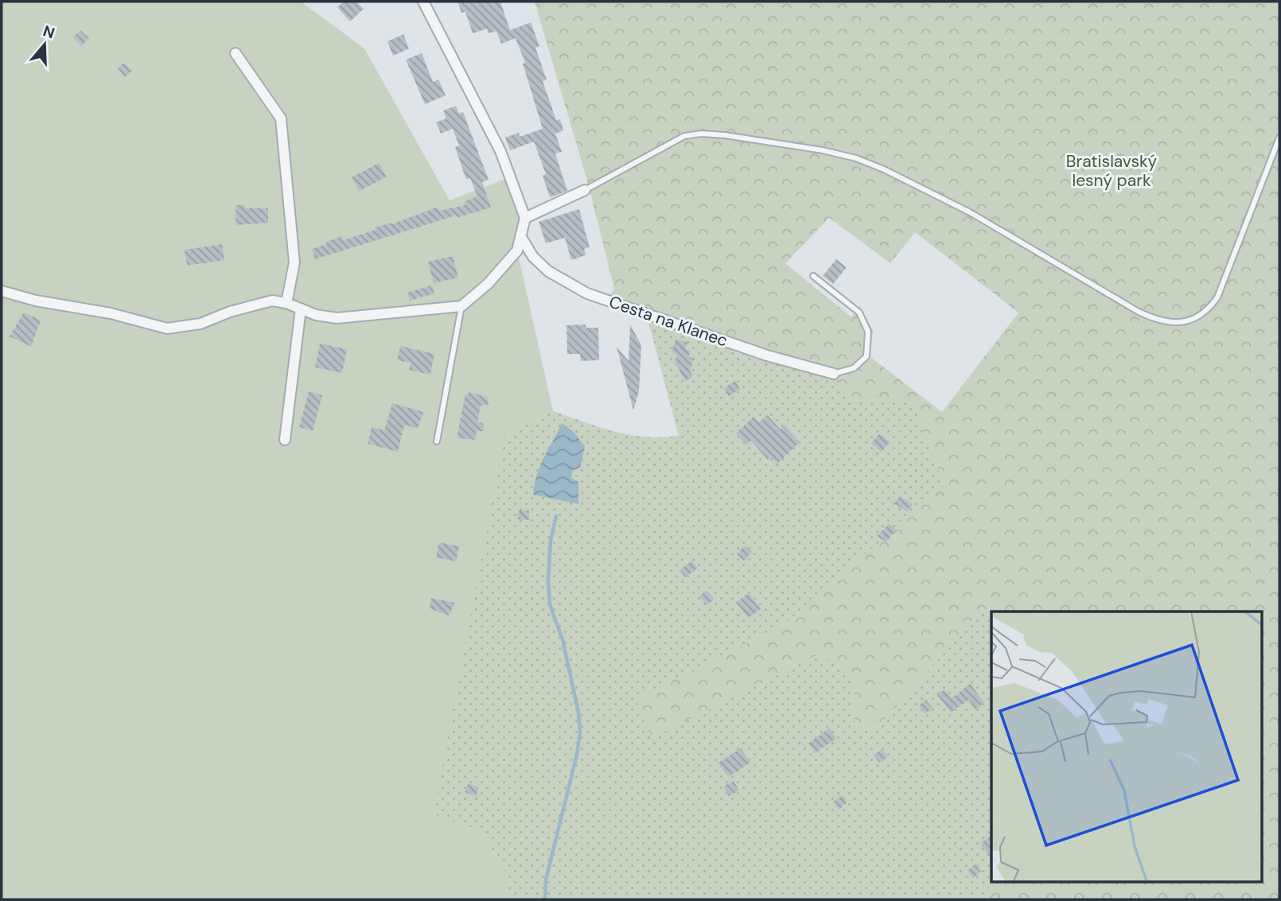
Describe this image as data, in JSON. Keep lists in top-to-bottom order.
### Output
{
  "streets": {
    "street": ["Cesta na Klanec"]
  },
  "parks": ["Bratislavský lesný park"],
  "north": "top"
}
